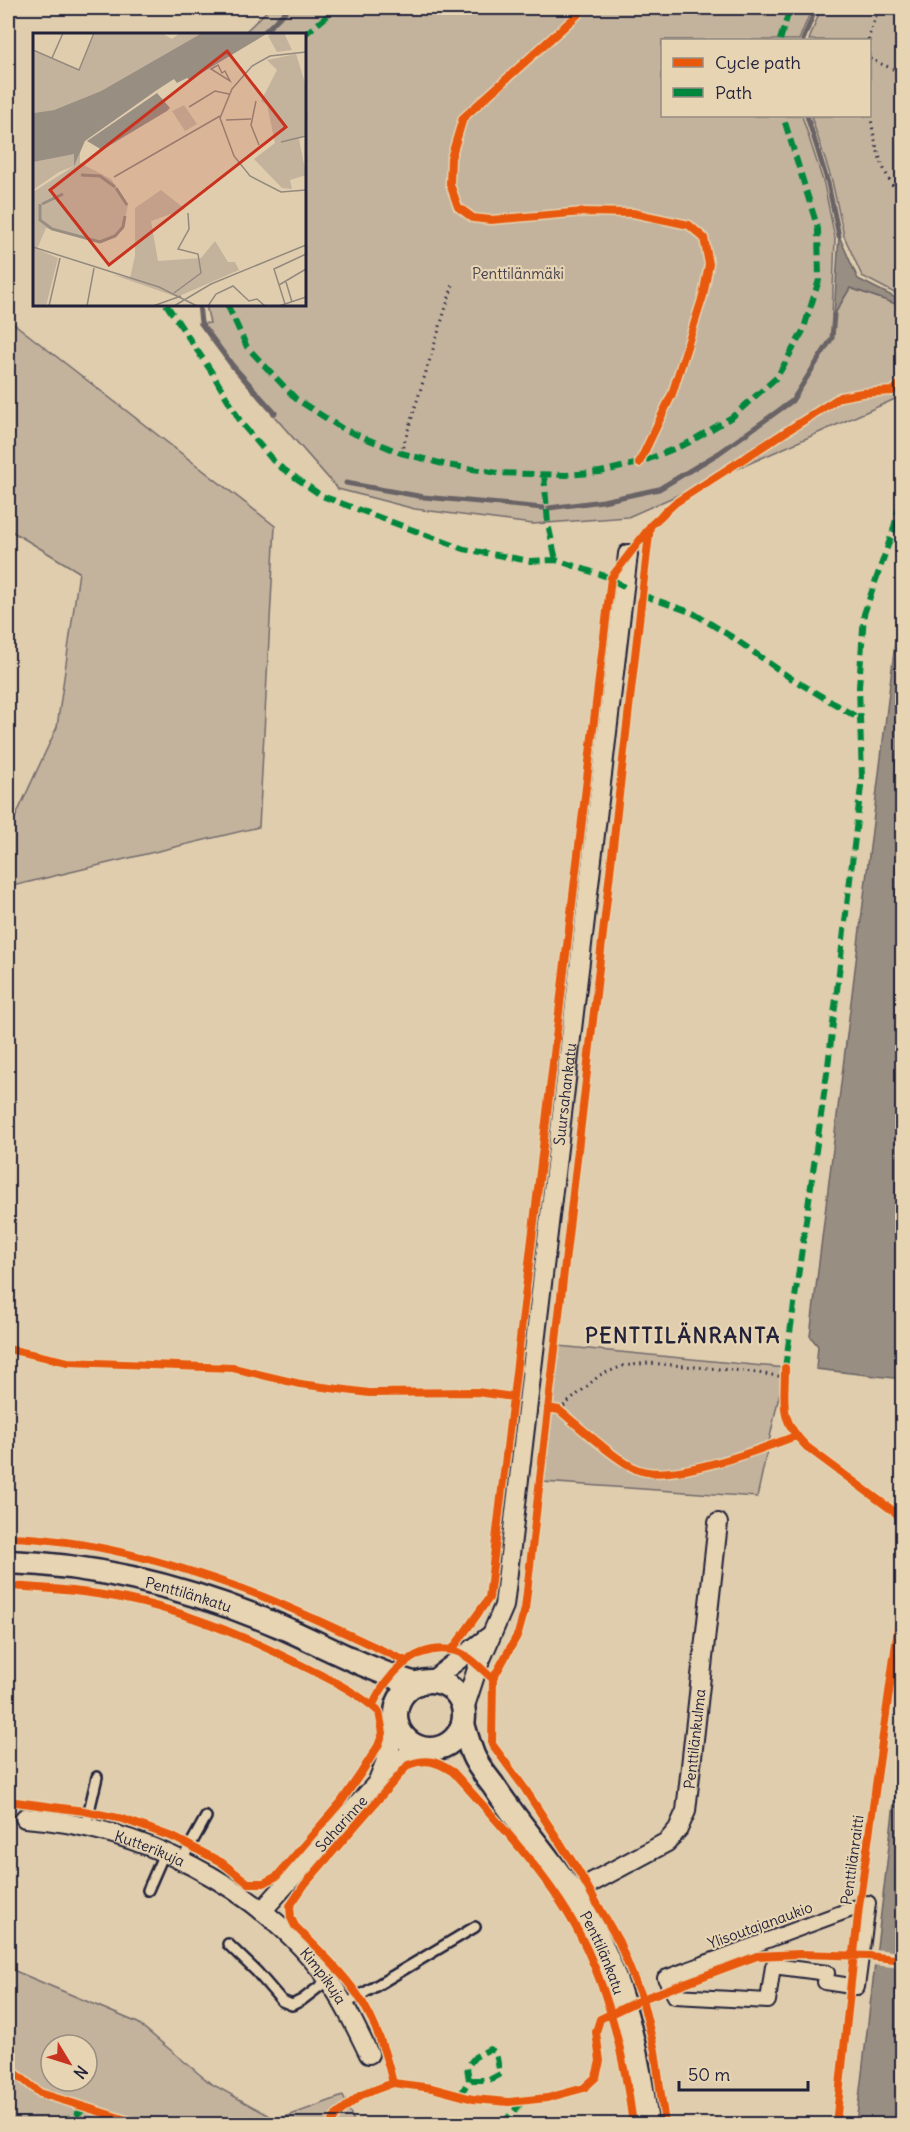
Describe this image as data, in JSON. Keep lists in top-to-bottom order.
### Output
{
  "streets": {
    "street": [
      "Suursahankatu",
      "Penttilänkatu",
      "Penttilänkulma",
      "Saharinne",
      "Kutterikuja",
      "Ylisoutajanaukio",
      "Kimpikuja"
    ],
    "cycle path": ["Penttilänraitti"]
  },
  "crossings": [
    ["Suursahankatu", "Penttilänkatu"],
    ["Suursahankatu", "Saharinne"],
    ["Penttilänkatu", "Penttilänkulma"],
    ["Penttilänkatu", "Saharinne"],
    ["Saharinne", "Kutterikuja"],
    ["Saharinne", "Kimpikuja"],
    ["Kutterikuja", "Kimpikuja"]
  ],
  "districts": ["PENTTILÄNRANTA"],
  "parks": ["Penttilänmäki"],
  "legend": ["Cycle path", "Path"],
  "scale_bar": "50 m",
  "north": "bottom right"
}
